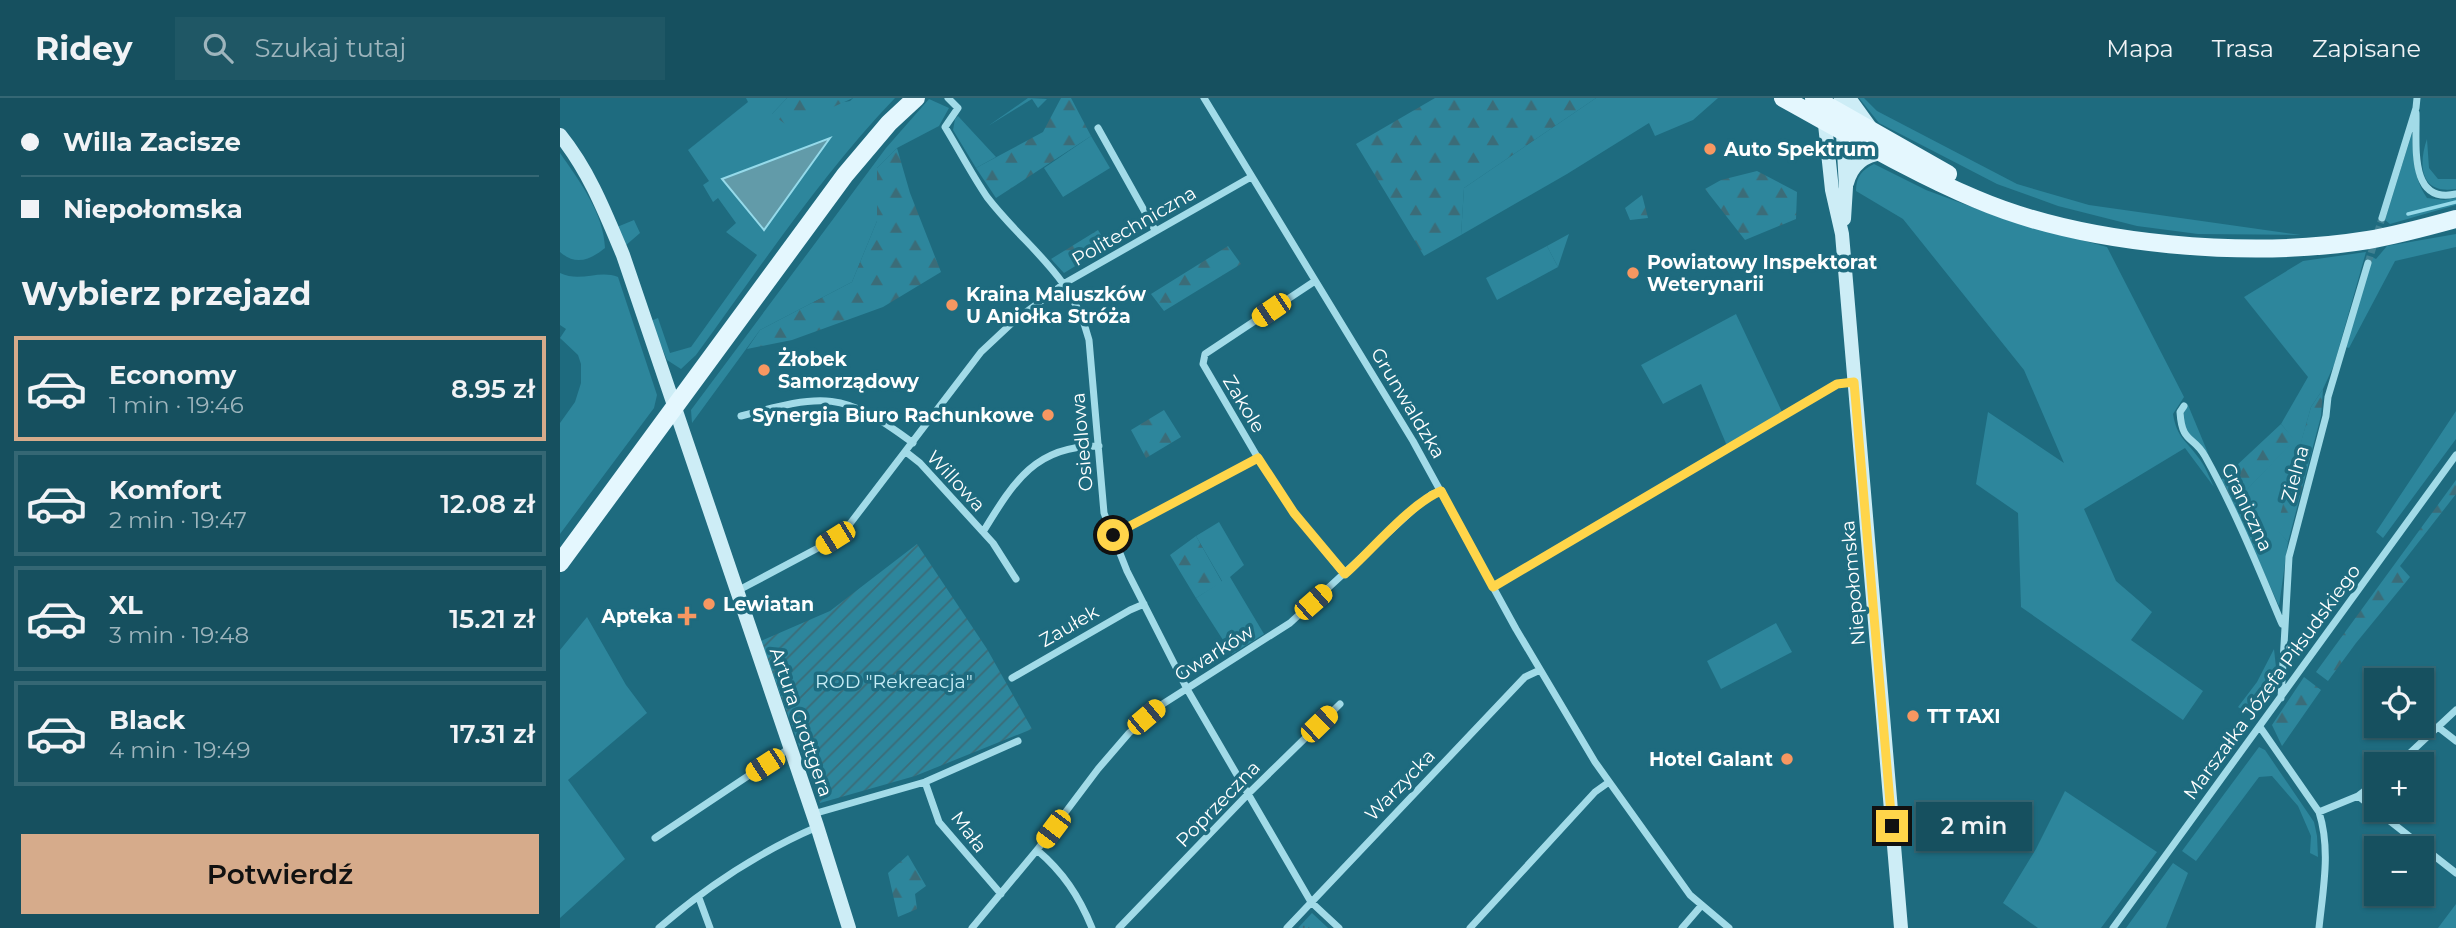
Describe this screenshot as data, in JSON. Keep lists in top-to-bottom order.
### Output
{
  "streets": {
    "main road": ["Niepołomska", "Artura Grottgera"],
    "street": [
      "Politechniczna",
      "Grunwaldzka",
      "Zakole",
      "Osiedlowa",
      "Zielna",
      "Willowa",
      "Graniczna",
      "Zaułek",
      "Gwarków",
      "Marszałka Józefa Piłsudskiego",
      "Warzycka",
      "Poprzeczna",
      "Mała"
    ]
  },
  "crossings": [
    ["Politechniczna", "Grunwaldzka"],
    ["Politechniczna", "Osiedlowa"],
    ["Politechniczna", "Willowa"],
    ["Politechniczna", "Artura Grottgera"],
    ["Grunwaldzka", "Zakole"],
    ["Grunwaldzka", "Gwarków"],
    ["Grunwaldzka", "Warzycka"],
    ["Zakole", "Gwarków"],
    ["Osiedlowa", "Willowa"],
    ["Osiedlowa", "Zaułek"],
    ["Osiedlowa", "Gwarków"],
    ["Osiedlowa", "Warzycka"],
    ["Osiedlowa", "Poprzeczna"],
    ["Zielna", "Graniczna"],
    ["Zielna", "Marszałka Józefa Piłsudskiego"],
    ["Gwarków", "Mała"]
  ],
  "parks": ["ROD \"Rekreacja\""],
  "places": {
    "other": [
      "Auto Spektrum",
      "Powiatowy Inspektorat Weterynarii",
      "Kraina Maluszków U Aniołka Stróża",
      "Żłobek Samorządowy",
      "Synergia Biuro Rachunkowe",
      "Lewiatan",
      "TT TAXI",
      "Hotel Galant"
    ],
    "health": ["Apteka"]
  },
  "page": {
    "header": "Ridey",
    "search": "Szukaj tutaj",
    "nav": ["Mapa", "Trasa", "Zapisane"],
    "banner": ["Willa Zacisze", "Niepołomska"],
    "heading": "Wybierz przejazd",
    "list": [
      {
        "name": "Economy",
        "note": "1 min · 19:46",
        "value": "8.95 zł"
      },
      {
        "name": "Komfort",
        "note": "2 min · 19:47",
        "value": "12.08 zł"
      },
      {
        "name": "XL",
        "note": "3 min · 19:48",
        "value": "15.21 zł"
      },
      {
        "name": "Black",
        "note": "4 min · 19:49",
        "value": "17.31 zł"
      }
    ],
    "map_buttons": ["+", "−"],
    "bubble": "2 min",
    "buttons": "Potwierdź"
  }
}
